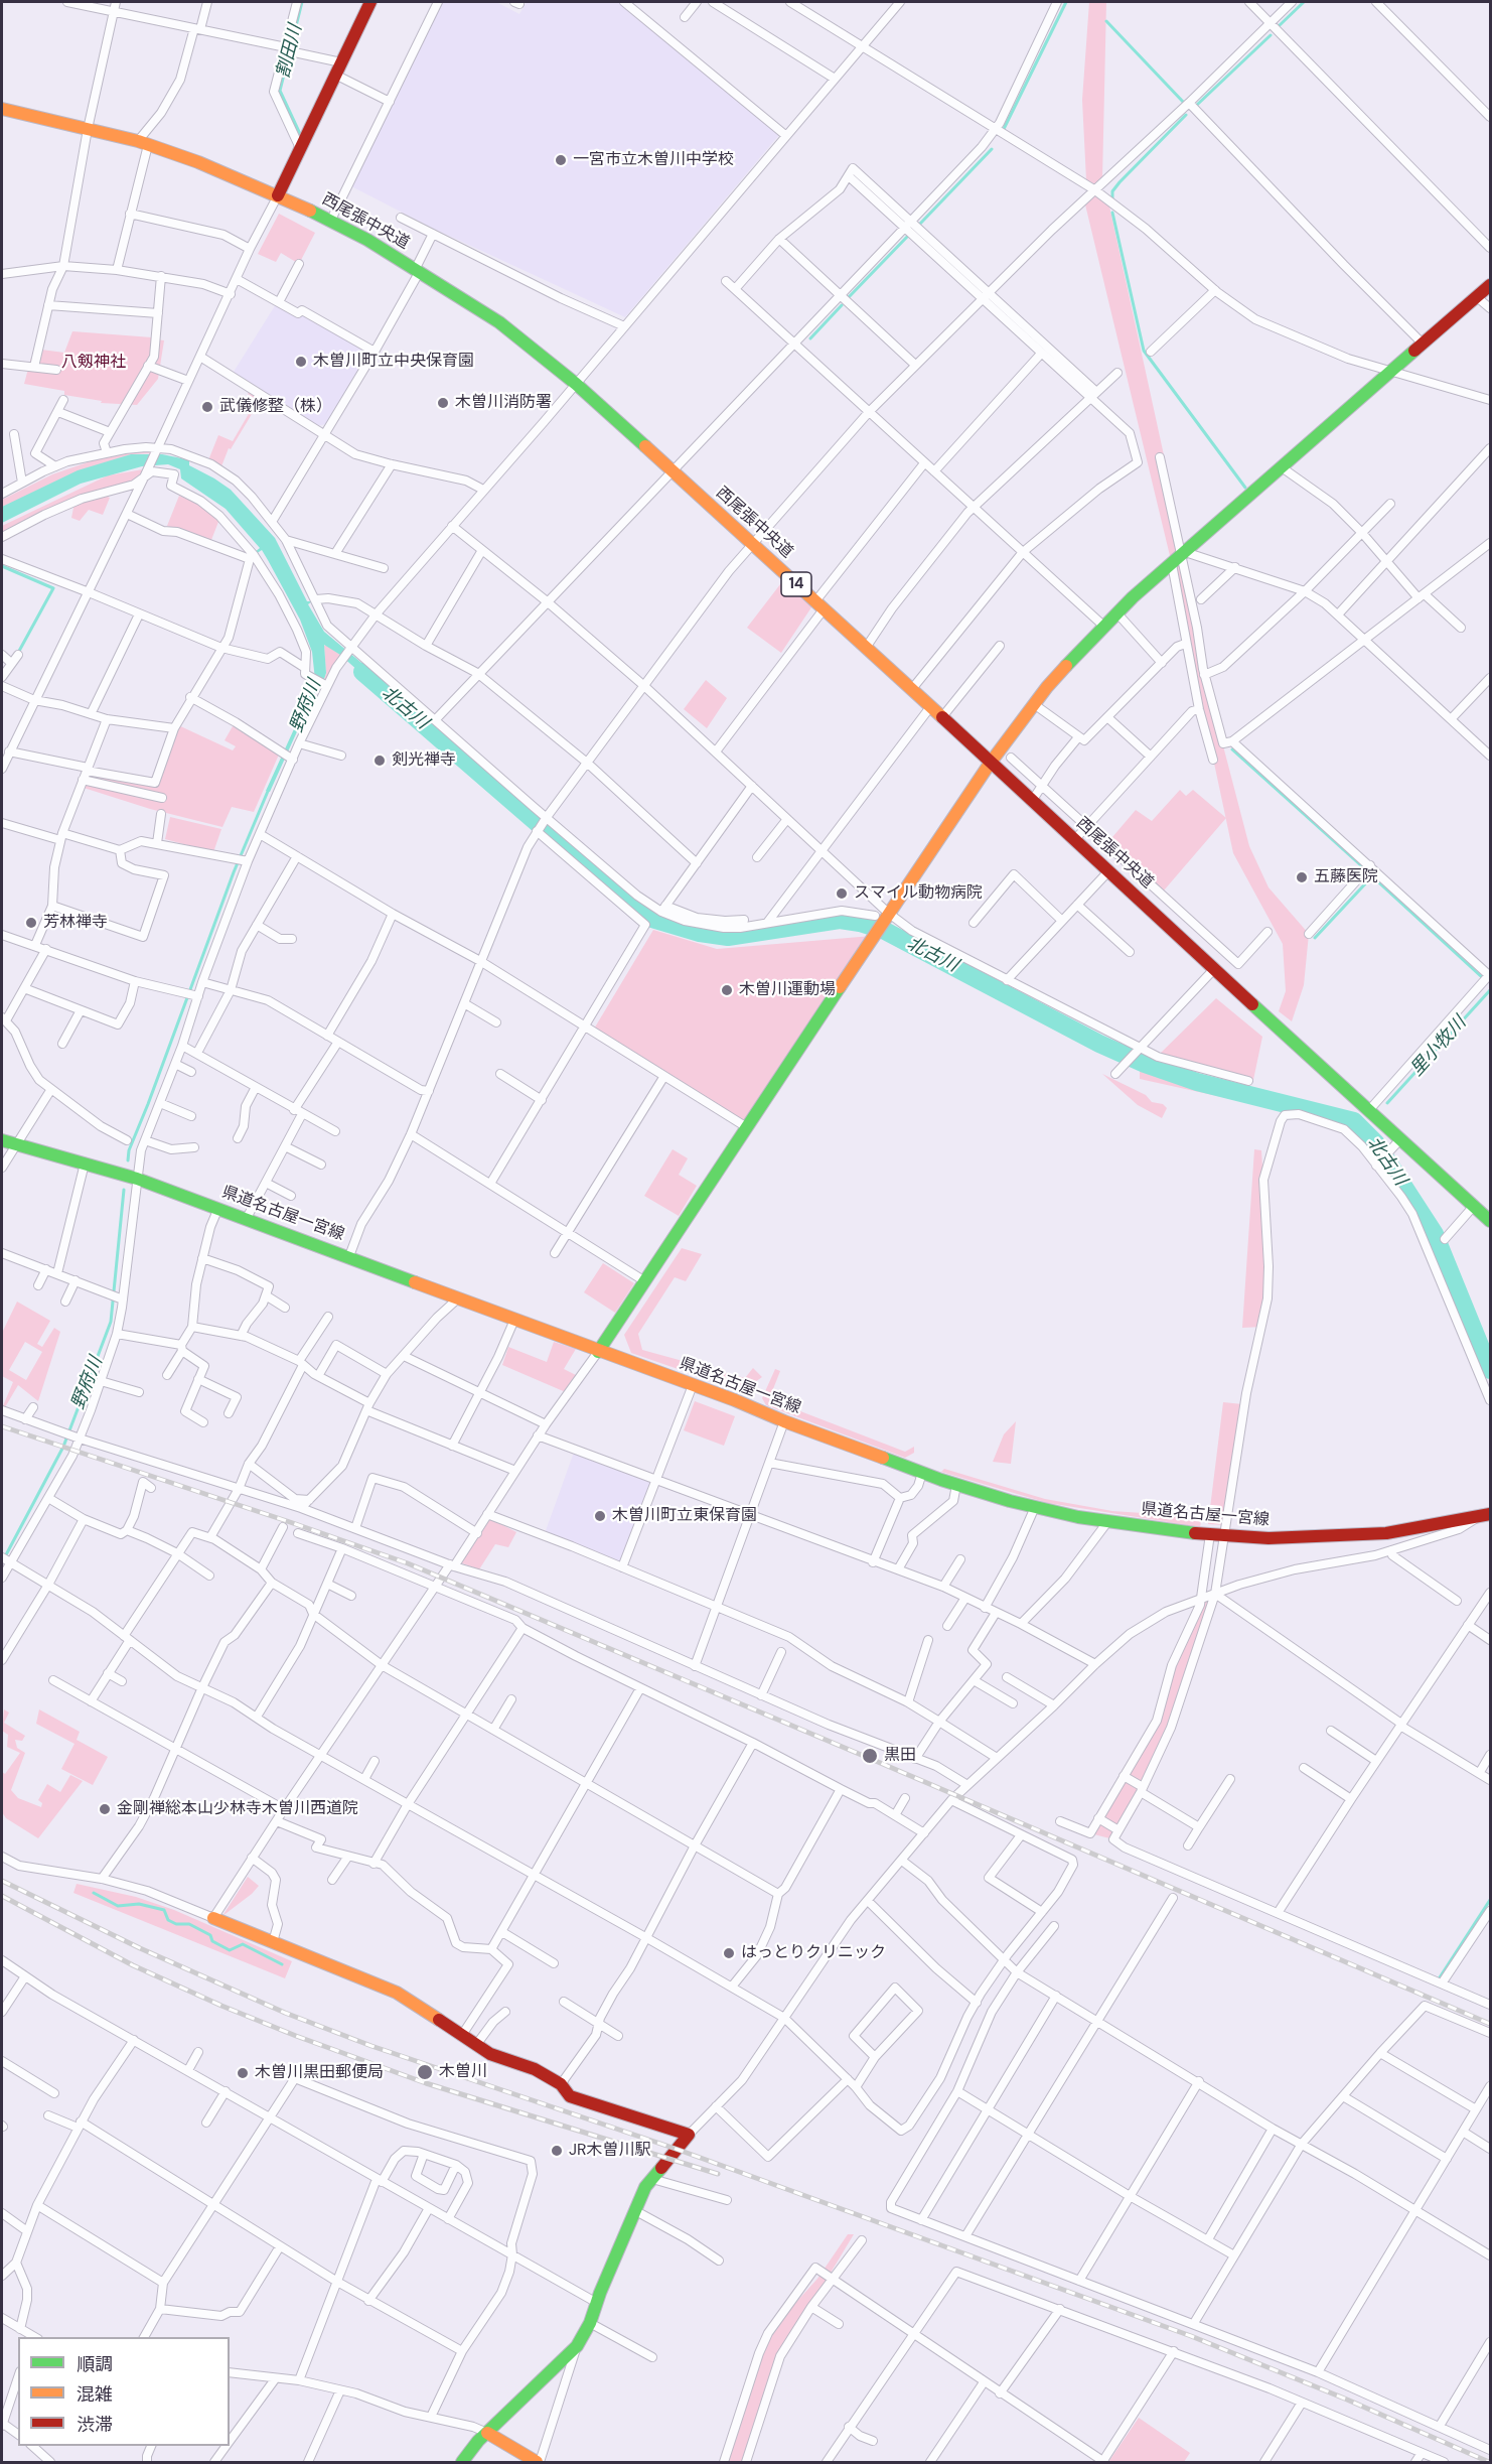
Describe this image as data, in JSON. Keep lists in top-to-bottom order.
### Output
{
  "streets": {
    "main road": ["西尾張中央道", "14", "県道名古屋一宮線"]
  },
  "water": [
    "割田川",
    "野府川",
    "北古川",
    "里小牧川"
  ],
  "parks": ["八剱神社"],
  "places": [
    "一宮市立木曽川中学校",
    "木曽川町立中央保育園",
    "木曽川消防署",
    "武儀修整（株）",
    "剣光禅寺",
    "五藤医院",
    "スマイル動物病院",
    "芳林禅寺",
    "木曽川運動場",
    "木曽川町立東保育園",
    "黒田",
    "金剛禅総本山少林寺木曽川西道院",
    "はっとりクリニック",
    "木曽川",
    "木曽川黒田郵便局",
    "JR木曽川駅"
  ],
  "legend": ["順調", "混雑", "渋滞"]
}
